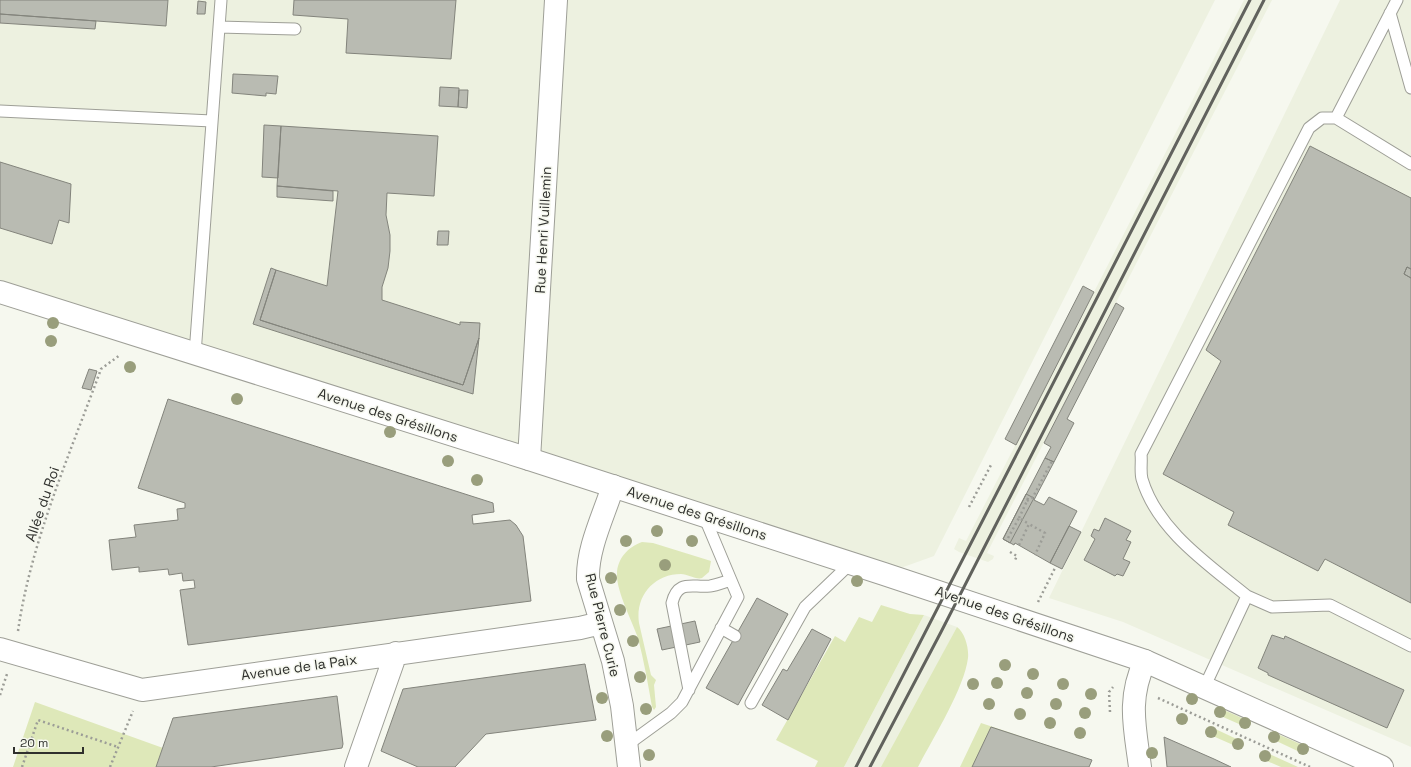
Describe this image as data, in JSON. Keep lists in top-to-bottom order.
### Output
{
  "streets": {
    "street": [
      "Rue Henri Vuillemin",
      "Avenue des Grésillons",
      "Rue Pierre Curie",
      "Avenue de la Paix"
    ],
    "path": ["Allée du Roi"]
  },
  "crossings": [
    ["Rue Henri Vuillemin", "Avenue des Grésillons"],
    ["Avenue des Grésillons", "Allée du Roi"],
    ["Avenue des Grésillons", "Rue Pierre Curie"],
    ["Allée du Roi", "Avenue de la Paix"],
    ["Rue Pierre Curie", "Avenue de la Paix"]
  ],
  "scale_bar": "20 m"
}
